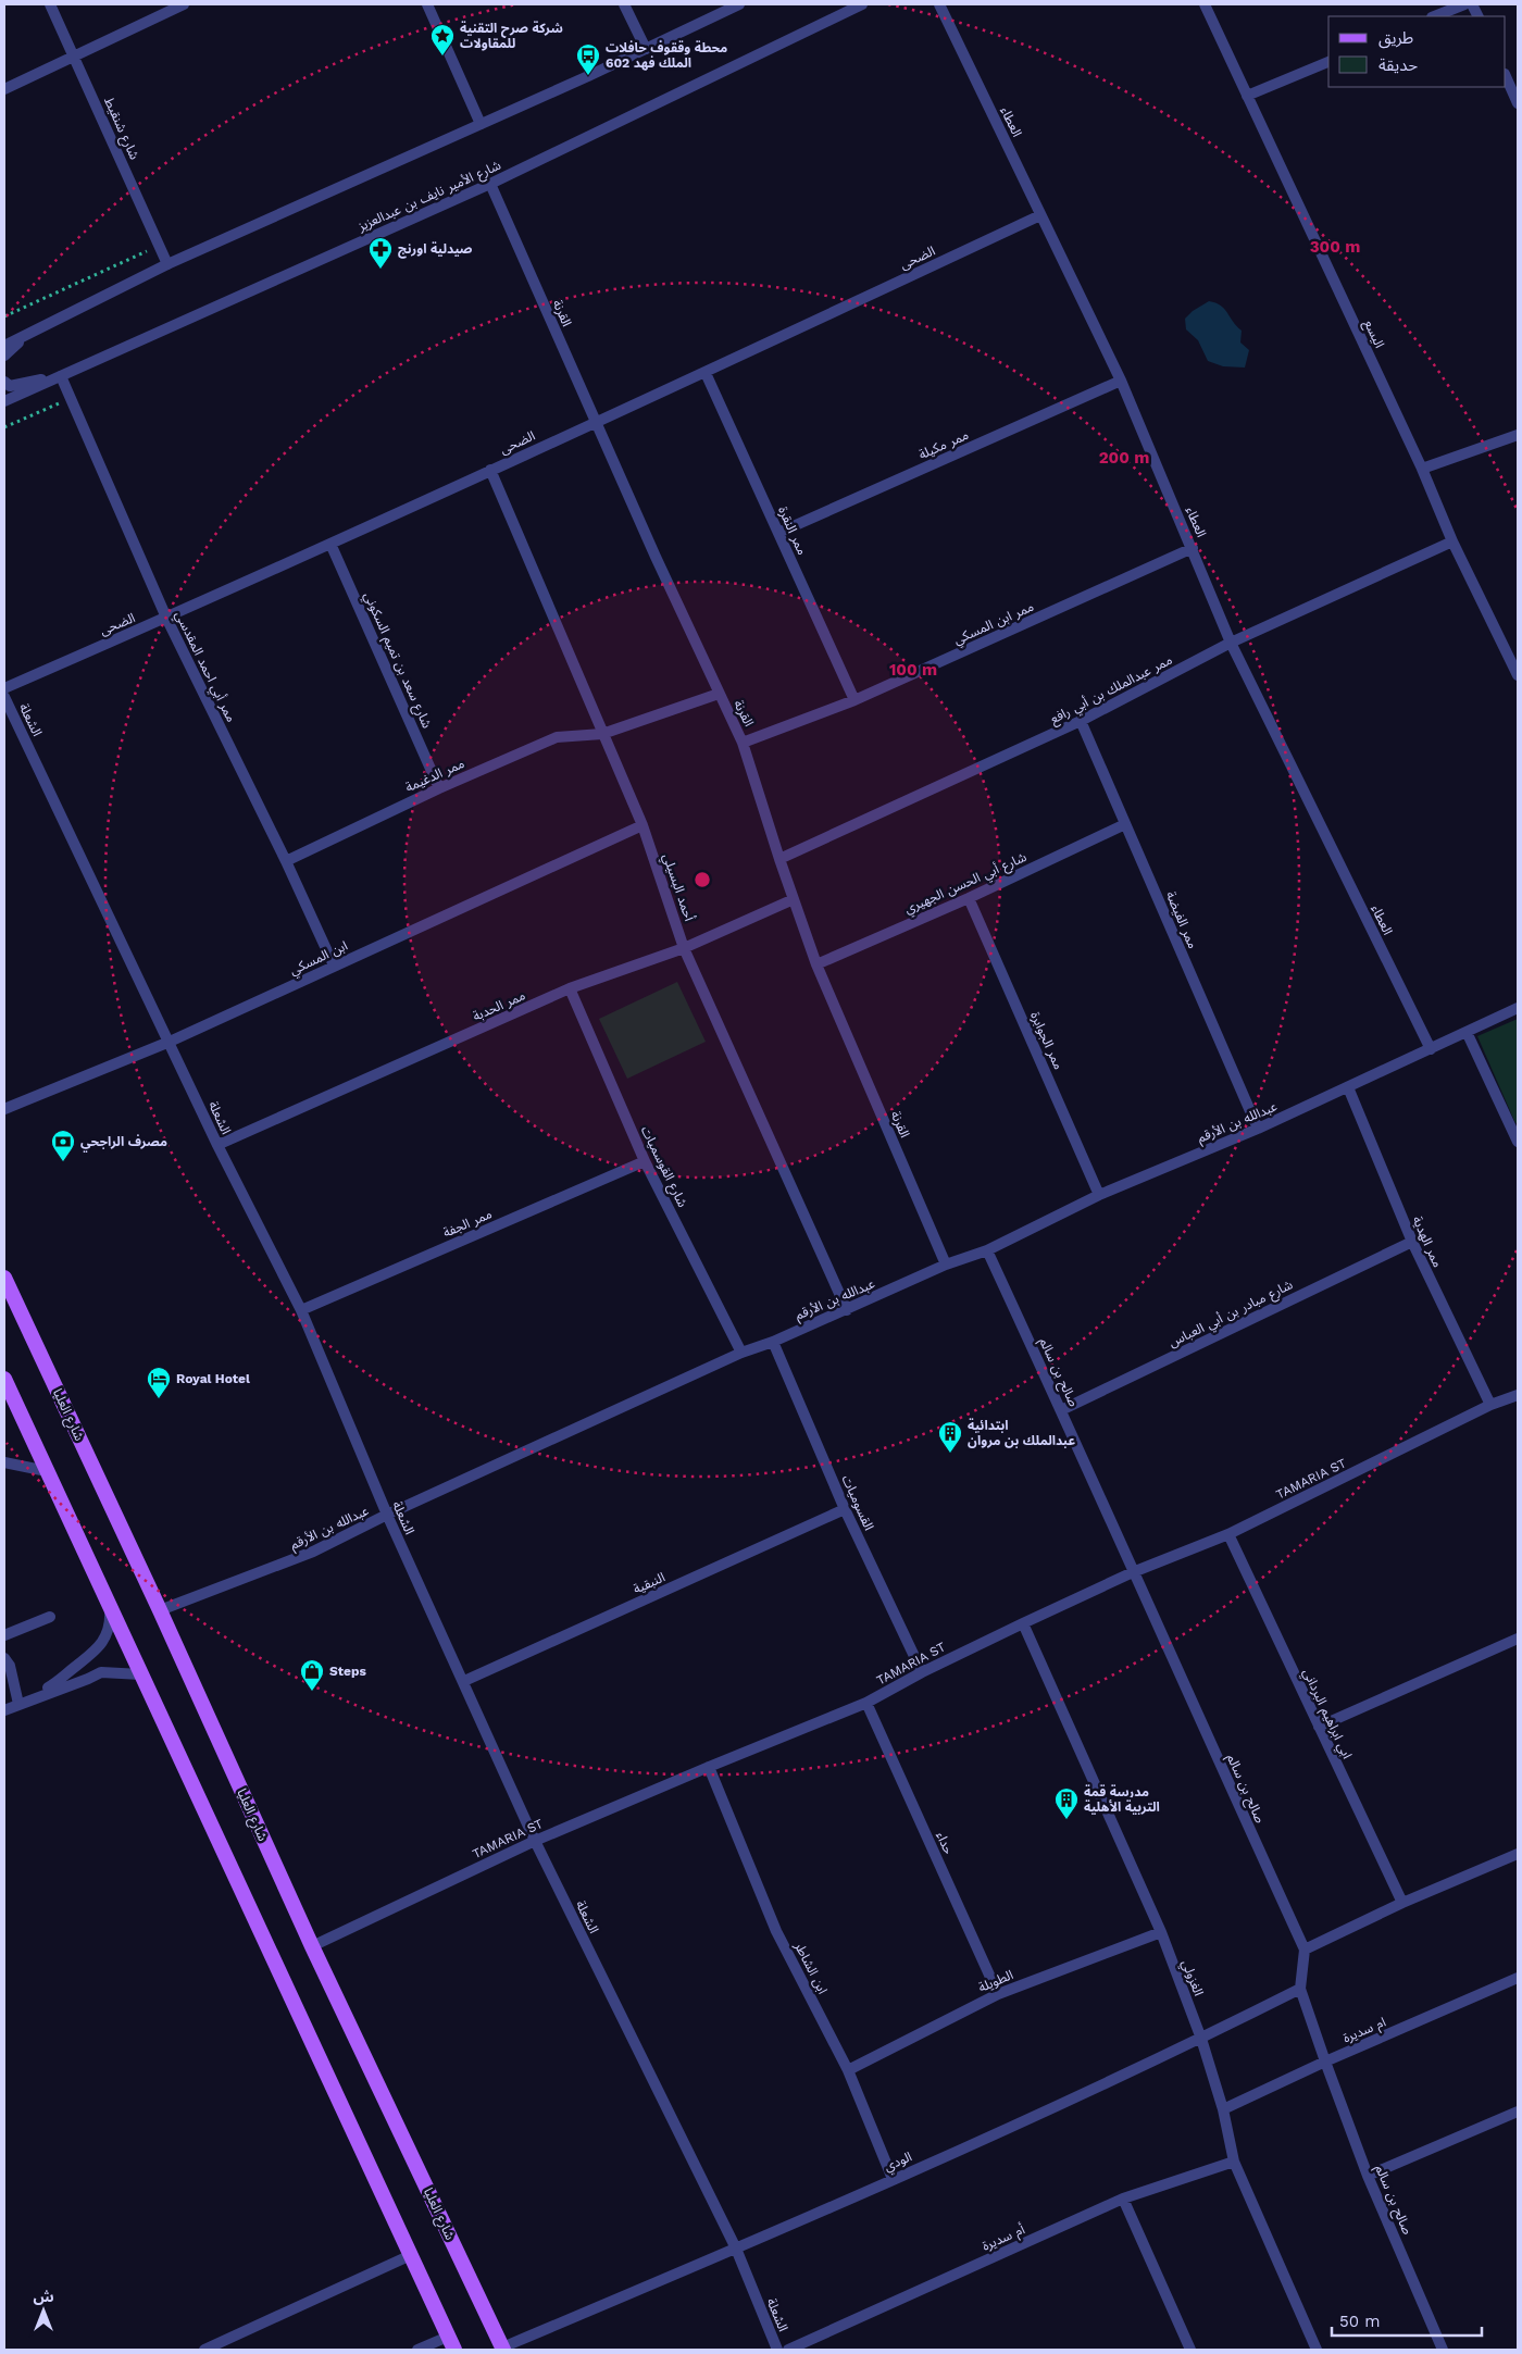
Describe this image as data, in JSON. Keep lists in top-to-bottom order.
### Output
{
  "streets": {
    "main road": ["شارع العليا"],
    "street": [
      "العطاء",
      "شارع شنقيط",
      "شارع الأمير نايف بن عبدالعزيز",
      "الضحى",
      "القرنة",
      "اليسع",
      "ممر مكيلة",
      "ممر النقرة",
      "ممر ابن المسكي",
      "شارع سعد بن تميم السكوني",
      "ممر أبي احمد المقدسي",
      "ممر عبدالملك بن أبي رافع",
      "الشعلة",
      "ممر الدغيمة",
      "شارع أبي الحسن الجهيري",
      "أحمد البسيلي",
      "ممر الفيضة",
      "ابن المسكي",
      "ممر الحدبة",
      "ممر الجوابرة",
      "عبدالله بن الأرقم",
      "شارع القوسميات",
      "ممر الجفة",
      "ممر الهدية",
      "شارع مبادر بن أبي العباس",
      "صالح بن سالم",
      "TAMARIA ST",
      "القسوميات",
      "النبقية",
      "ابي ابراهيم البرداني",
      "حداء",
      "ابن الشاطر",
      "الغزولي",
      "الطويلة",
      "ام سديرة",
      "الودي",
      "أم سديرة"
    ]
  },
  "crossings": [
    ["العطاء", "الضحى"],
    ["العطاء", "ممر مكيلة"],
    ["العطاء", "ممر ابن المسكي"],
    ["العطاء", "ممر عبدالملك بن أبي رافع"],
    ["العطاء", "عبدالله بن الأرقم"],
    ["شارع الأمير نايف بن عبدالعزيز", "القرنة"],
    ["شارع الأمير نايف بن عبدالعزيز", "ممر أبي احمد المقدسي"],
    ["الضحى", "القرنة"],
    ["الضحى", "ممر النقرة"],
    ["الضحى", "شارع سعد بن تميم السكوني"],
    ["الضحى", "ممر أبي احمد المقدسي"],
    ["الضحى", "أحمد البسيلي"],
    ["القرنة", "ممر ابن المسكي"],
    ["القرنة", "ممر عبدالملك بن أبي رافع"],
    ["القرنة", "ممر الدغيمة"],
    ["القرنة", "شارع أبي الحسن الجهيري"],
    ["القرنة", "ممر الحدبة"],
    ["القرنة", "عبدالله بن الأرقم"],
    ["اليسع", "ممر عبدالملك بن أبي رافع"],
    ["ممر مكيلة", "ممر النقرة"],
    ["ممر النقرة", "ممر ابن المسكي"],
    ["شارع سعد بن تميم السكوني", "ممر الدغيمة"],
    ["ممر أبي احمد المقدسي", "ممر الدغيمة"],
    ["ممر أبي احمد المقدسي", "ابن المسكي"],
    ["ممر عبدالملك بن أبي رافع", "ممر الفيضة"],
    ["الشعلة", "ابن المسكي"],
    ["الشعلة", "ممر الحدبة"],
    ["الشعلة", "عبدالله بن الأرقم"],
    ["الشعلة", "ممر الجفة"],
    ["الشعلة", "TAMARIA ST"],
    ["الشعلة", "النبقية"],
    ["الشعلة", "الودي"],
    ["ممر الدغيمة", "أحمد البسيلي"],
    ["شارع أبي الحسن الجهيري", "ممر الفيضة"],
    ["شارع أبي الحسن الجهيري", "ممر الجوابرة"],
    ["أحمد البسيلي", "ابن المسكي"],
    ["أحمد البسيلي", "ممر الحدبة"],
    ["أحمد البسيلي", "عبدالله بن الأرقم"],
    ["ممر الفيضة", "عبدالله بن الأرقم"],
    ["ممر الحدبة", "شارع القوسميات"],
    ["ممر الجوابرة", "عبدالله بن الأرقم"],
    ["عبدالله بن الأرقم", "شارع القوسميات"],
    ["عبدالله بن الأرقم", "ممر الهدية"],
    ["عبدالله بن الأرقم", "صالح بن سالم"],
    ["عبدالله بن الأرقم", "شارع العليا"],
    ["عبدالله بن الأرقم", "القسوميات"],
    ["شارع القوسميات", "ممر الجفة"],
    ["ممر الهدية", "شارع مبادر بن أبي العباس"],
    ["ممر الهدية", "TAMARIA ST"],
    ["شارع مبادر بن أبي العباس", "صالح بن سالم"],
    ["صالح بن سالم", "TAMARIA ST"],
    ["صالح بن سالم", "ام سديرة"],
    ["صالح بن سالم", "الودي"],
    ["شارع العليا", "TAMARIA ST"],
    ["شارع العليا", "الودي"],
    ["TAMARIA ST", "القسوميات"],
    ["TAMARIA ST", "ابي ابراهيم البرداني"],
    ["TAMARIA ST", "حداء"],
    ["TAMARIA ST", "ابن الشاطر"],
    ["TAMARIA ST", "الغزولي"],
    ["القسوميات", "النبقية"],
    ["حداء", "الطويلة"],
    ["ابن الشاطر", "الطويلة"],
    ["ابن الشاطر", "الودي"],
    ["الغزولي", "الطويلة"],
    ["الغزولي", "ام سديرة"],
    ["الغزولي", "الودي"],
    ["الغزولي", "أم سديرة"]
  ],
  "places": {
    "place": ["شركة صرح التقنية للمقاولات"],
    "bus stop": ["محطة وققوف حافلات الملك فهد 602"],
    "pharmacy": ["صيدلية اورنج"],
    "bank": ["مصرف الراجحي"],
    "hotel": ["Royal Hotel"],
    "building": ["ابتدائية عبدالملك بن مروان", "مدرسة قمة التربية الأهلية"],
    "shop": ["Steps"]
  },
  "legend": ["طريق", "حديقة"],
  "scale_bar": "50 m",
  "north": "top",
  "rings": ["300 m", "200 m", "100 m"]
}
